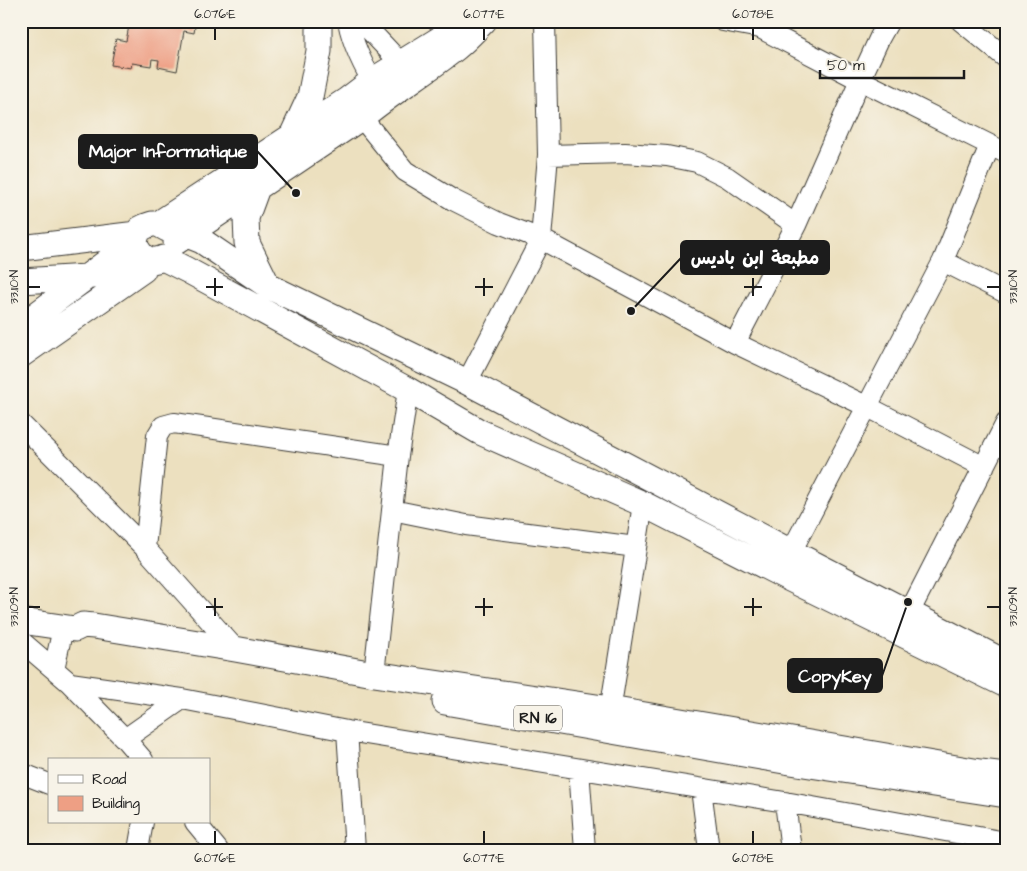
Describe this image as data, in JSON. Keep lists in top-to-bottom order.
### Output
{
  "streets": {
    "main road": ["RN 16"]
  },
  "places": ["Major Informatique", "مطبعة ابن باديس", "CopyKey"],
  "legend": ["Road", "Building"],
  "scale_bar": "50 m",
  "coordinates": [
    "6.076°E",
    "6.077°E",
    "6.078°E",
    "33.110°N",
    "33.109°N"
  ]
}
